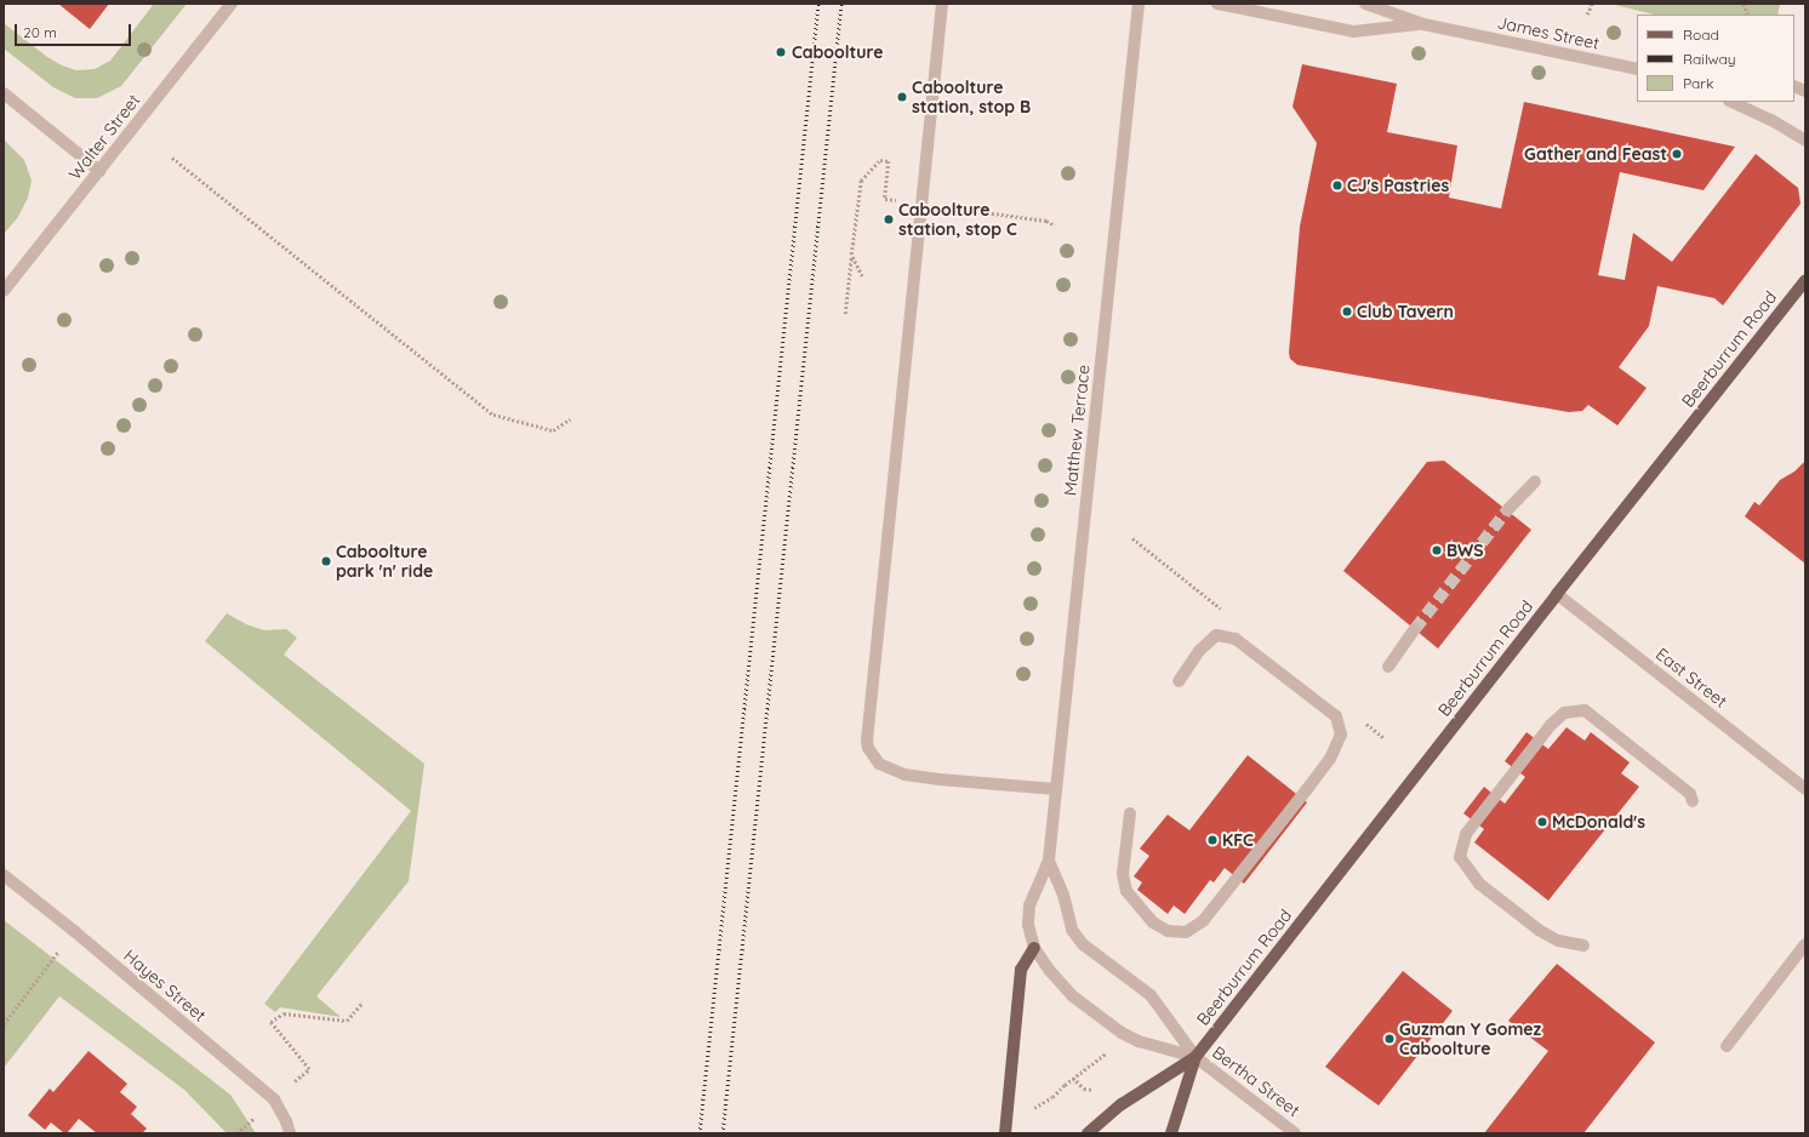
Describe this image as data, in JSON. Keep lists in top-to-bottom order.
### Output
{
  "streets": {
    "main road": ["Beerburrum Road"],
    "street": [
      "James Street",
      "Walter Street",
      "Matthew Terrace",
      "East Street",
      "Hayes Street",
      "Bertha Street"
    ]
  },
  "crossings": [
    ["Beerburrum Road", "Matthew Terrace"],
    ["Beerburrum Road", "East Street"],
    ["Beerburrum Road", "Bertha Street"],
    ["Matthew Terrace", "Bertha Street"]
  ],
  "places": [
    "Caboolture",
    "Caboolture station, stop B",
    "Gather and Feast",
    "CJ's Pastries",
    "Caboolture station, stop C",
    "Club Tavern",
    "BWS",
    "Caboolture park 'n' ride",
    "McDonald's",
    "KFC",
    "Guzman Y Gomez Caboolture"
  ],
  "legend": ["Road", "Railway", "Park"],
  "scale_bar": "20 m"
}
